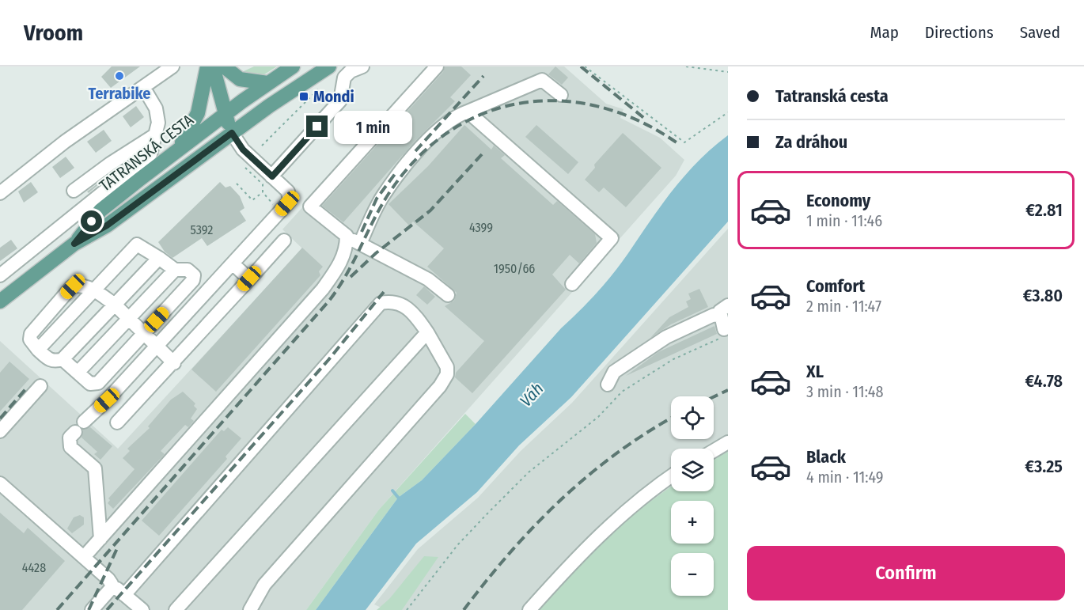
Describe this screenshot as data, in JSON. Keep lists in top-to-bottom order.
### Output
{
  "streets": {
    "main road": ["TATRANSKÁ CESTA"]
  },
  "water": ["Váh"],
  "places": {
    "other": ["Terrabike"],
    "transit": ["Mondi"]
  },
  "house_numbers": [
    "4399",
    "5392",
    "1950/66",
    "4428"
  ],
  "page": {
    "header": "Vroom",
    "nav": ["Map", "Directions", "Saved"],
    "banner": ["Tatranská cesta", "Za dráhou"],
    "bubble": "1 min",
    "list": [
      {
        "name": "Economy",
        "note": "1 min · 11:46",
        "value": "€2.81"
      },
      {
        "name": "Comfort",
        "note": "2 min · 11:47",
        "value": "€3.80"
      },
      {
        "name": "XL",
        "note": "3 min · 11:48",
        "value": "€4.78"
      },
      {
        "name": "Black",
        "note": "4 min · 11:49",
        "value": "€3.25"
      }
    ],
    "map_buttons": ["+", "−"],
    "buttons": "Confirm"
  }
}
